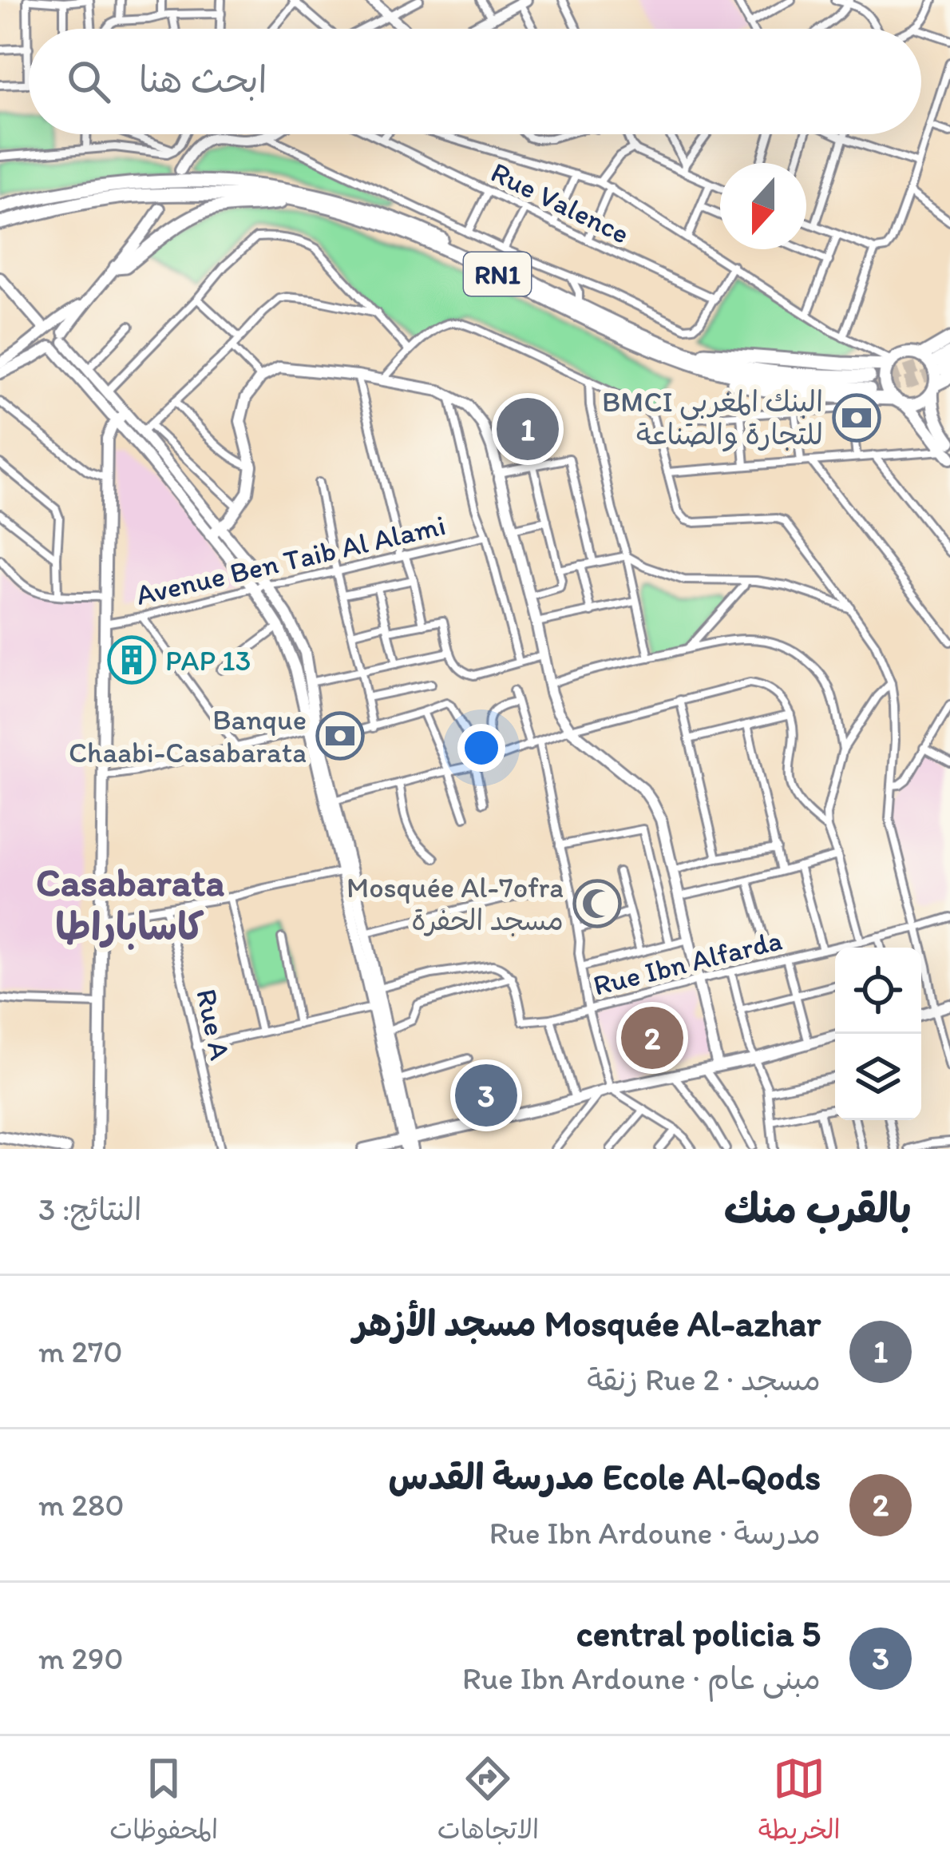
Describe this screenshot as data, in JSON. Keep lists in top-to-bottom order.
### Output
{
  "streets": {
    "highway": ["RN1"],
    "street": [
      "Rue Valence",
      "Avenue Ben Taib Al Alami",
      "Rue Ibn Alfarda",
      "Rue A"
    ]
  },
  "districts": ["Casabarata كاساباراطا"],
  "places": {
    "bank": ["BMCI البنك المغربي للتجارة والصناعة", "Banque Chaabi-Casabarata"],
    "building": ["PAP 13"],
    "mosque": ["Mosquée Al-7ofra مسجد الحفرة"]
  },
  "north": "bottom",
  "page": {
    "search": "ابحث هنا",
    "pins": ["1", "2", "3"],
    "heading": ["بالقرب منك", "النتائج: 3"],
    "list": [
      {
        "mark": "1",
        "name": "Mosquée Al-azhar مسجد الأزهر",
        "note": "مسجد · Rue 2 زنقة",
        "value": "270 m"
      },
      {
        "mark": "2",
        "name": "Ecole Al-Qods مدرسة القدس",
        "note": "مدرسة · Rue Ibn Ardoune",
        "value": "280 m"
      },
      {
        "mark": "3",
        "name": "central policia 5",
        "note": "مبنى عام · Rue Ibn Ardoune",
        "value": "290 m"
      }
    ],
    "nav": ["الخريطة", "الاتجاهات", "المحفوظات"]
  }
}
